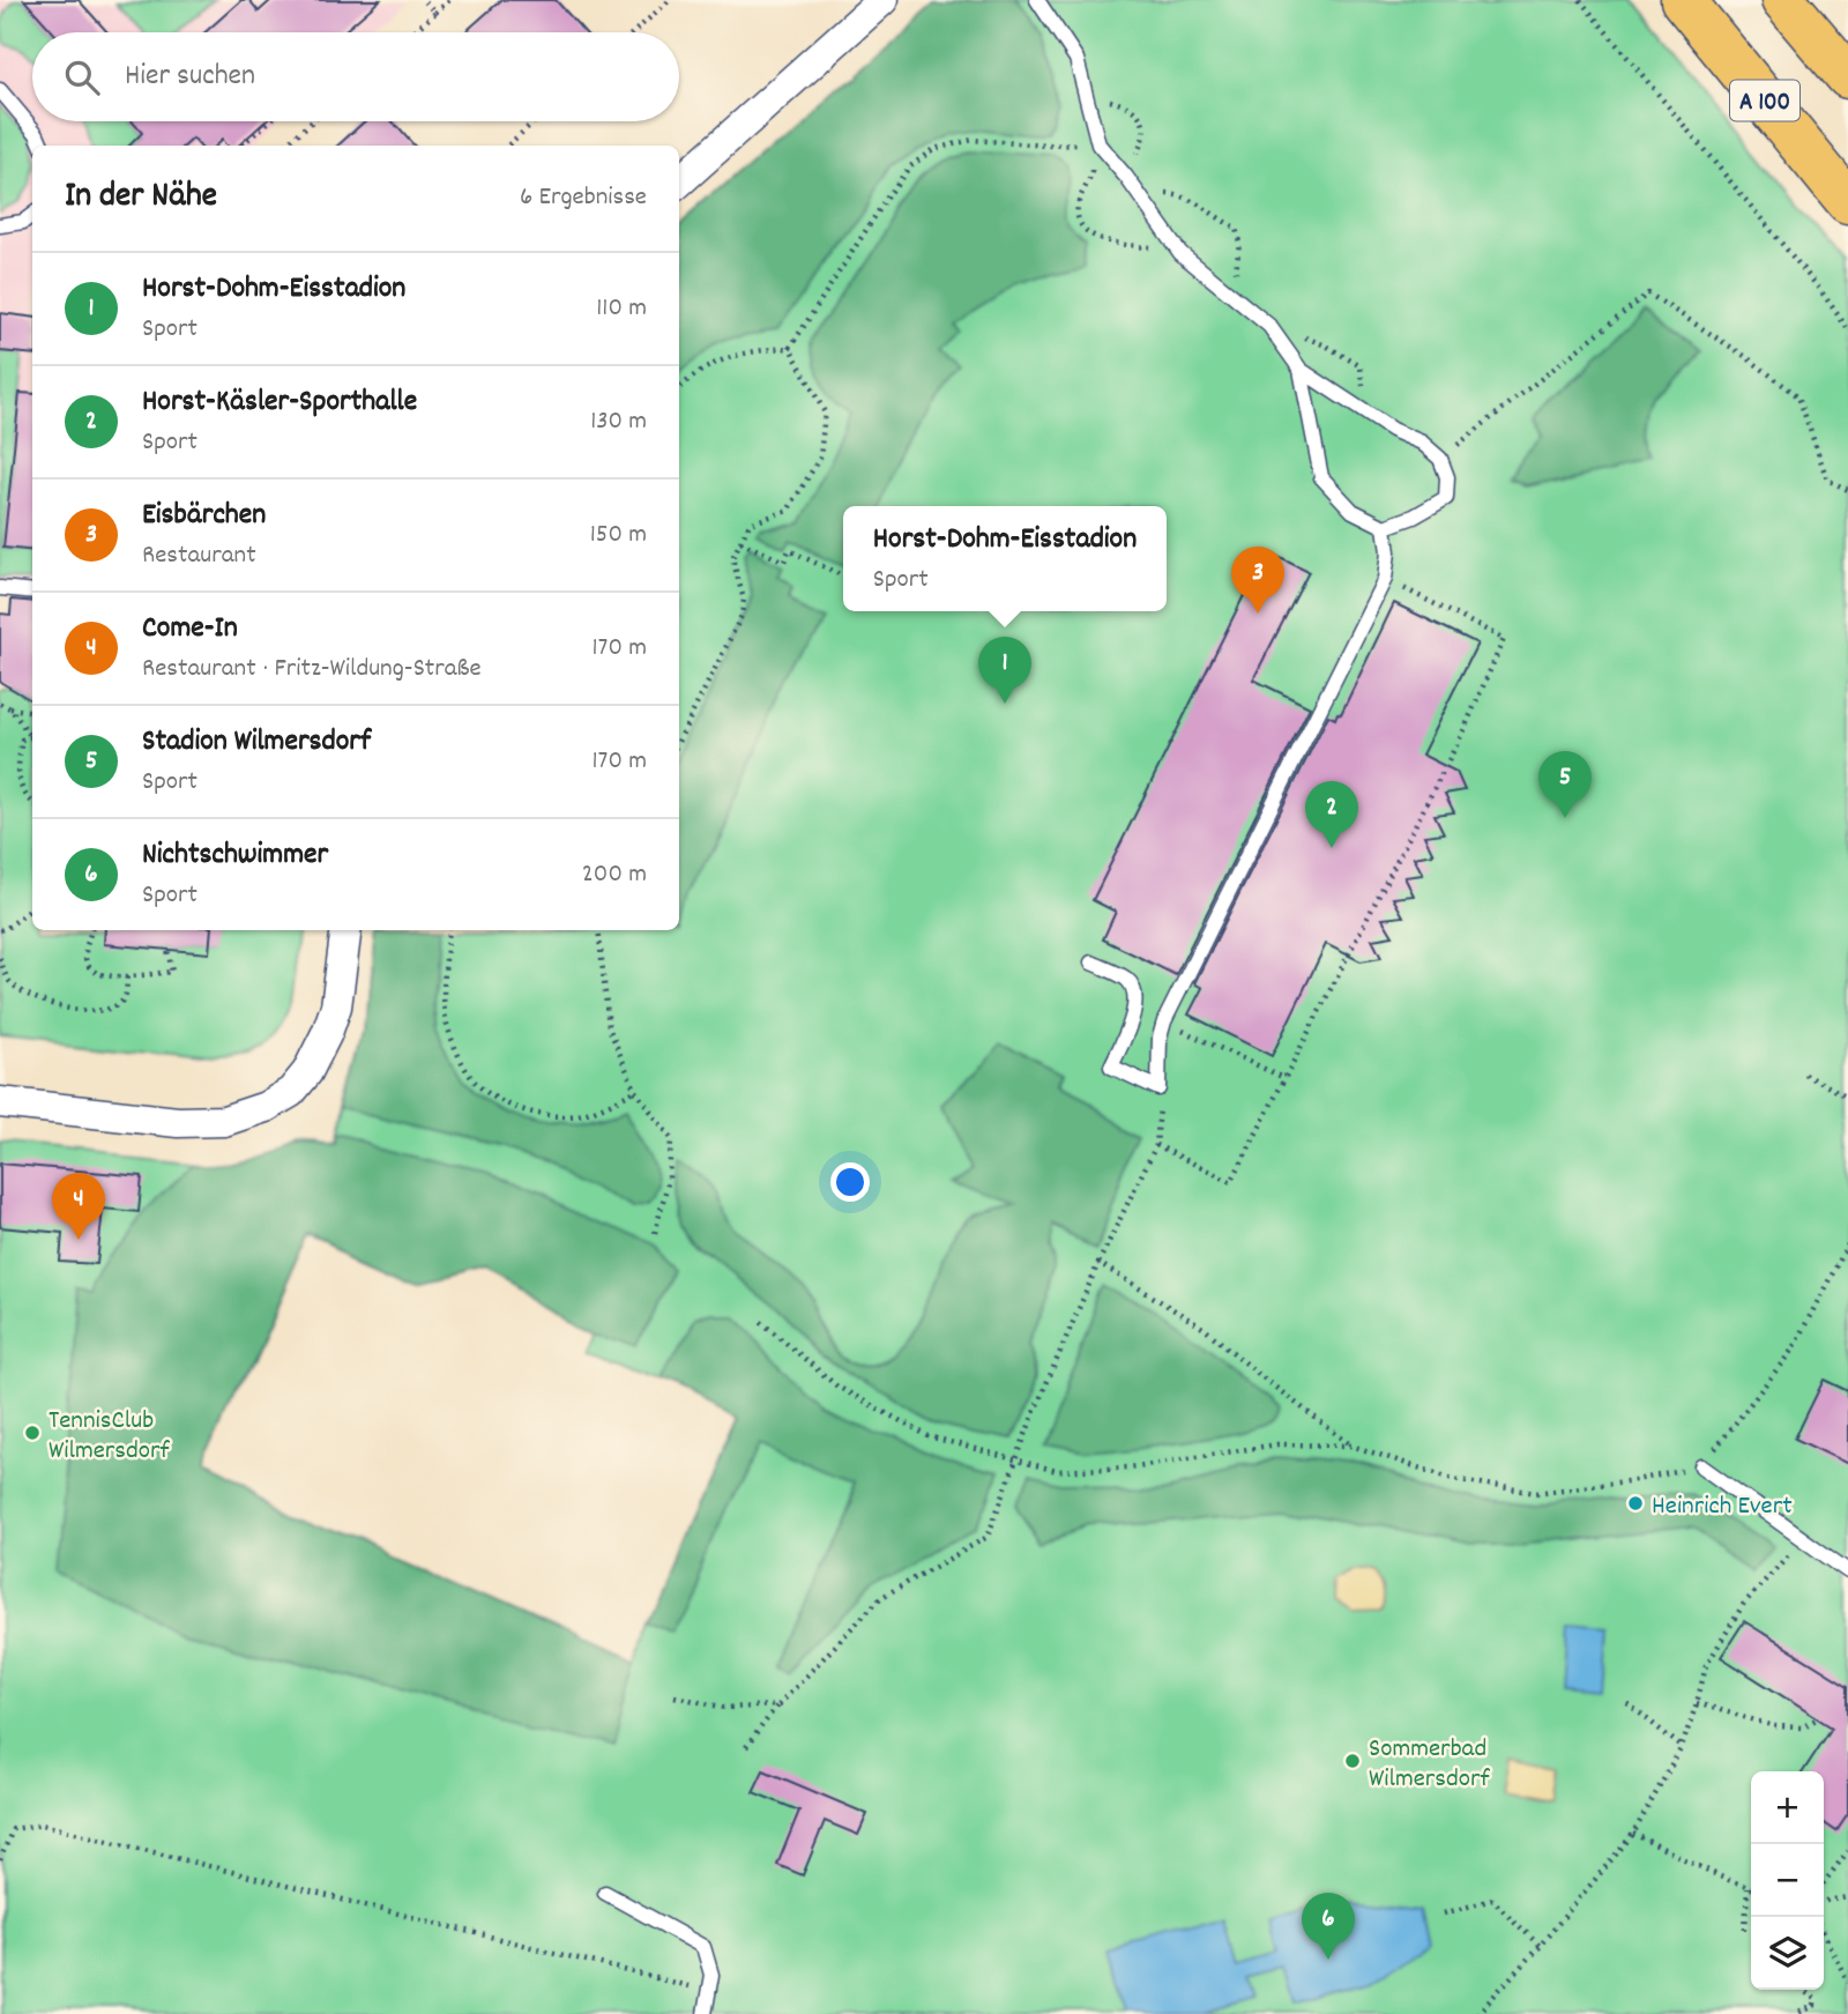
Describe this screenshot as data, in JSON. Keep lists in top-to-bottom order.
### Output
{
  "streets": {
    "highway": ["A 100"]
  },
  "places": ["TennisClub Wilmersdorf", "Heinrich Evert", "Sommerbad Wilmersdorf"],
  "page": {
    "search": "Hier suchen",
    "heading": ["In der Nähe", "6 Ergebnisse"],
    "list": [
      {
        "mark": "1",
        "name": "Horst-Dohm-Eisstadion",
        "note": "Sport",
        "value": "110 m"
      },
      {
        "mark": "2",
        "name": "Horst-Käsler-Sporthalle",
        "note": "Sport",
        "value": "130 m"
      },
      {
        "mark": "3",
        "name": "Eisbärchen",
        "note": "Restaurant",
        "value": "150 m"
      },
      {
        "mark": "4",
        "name": "Come-In",
        "note": "Restaurant · Fritz-Wildung-Straße",
        "value": "170 m"
      },
      {
        "mark": "5",
        "name": "Stadion Wilmersdorf",
        "note": "Sport",
        "value": "170 m"
      },
      {
        "mark": "6",
        "name": "Nichtschwimmer",
        "note": "Sport",
        "value": "200 m"
      }
    ],
    "popup": ["Horst-Dohm-Eisstadion", "Sport"],
    "pins": [
      "3",
      "1",
      "5",
      "2",
      "4",
      "6"
    ],
    "map_buttons": ["+", "−"]
  }
}
